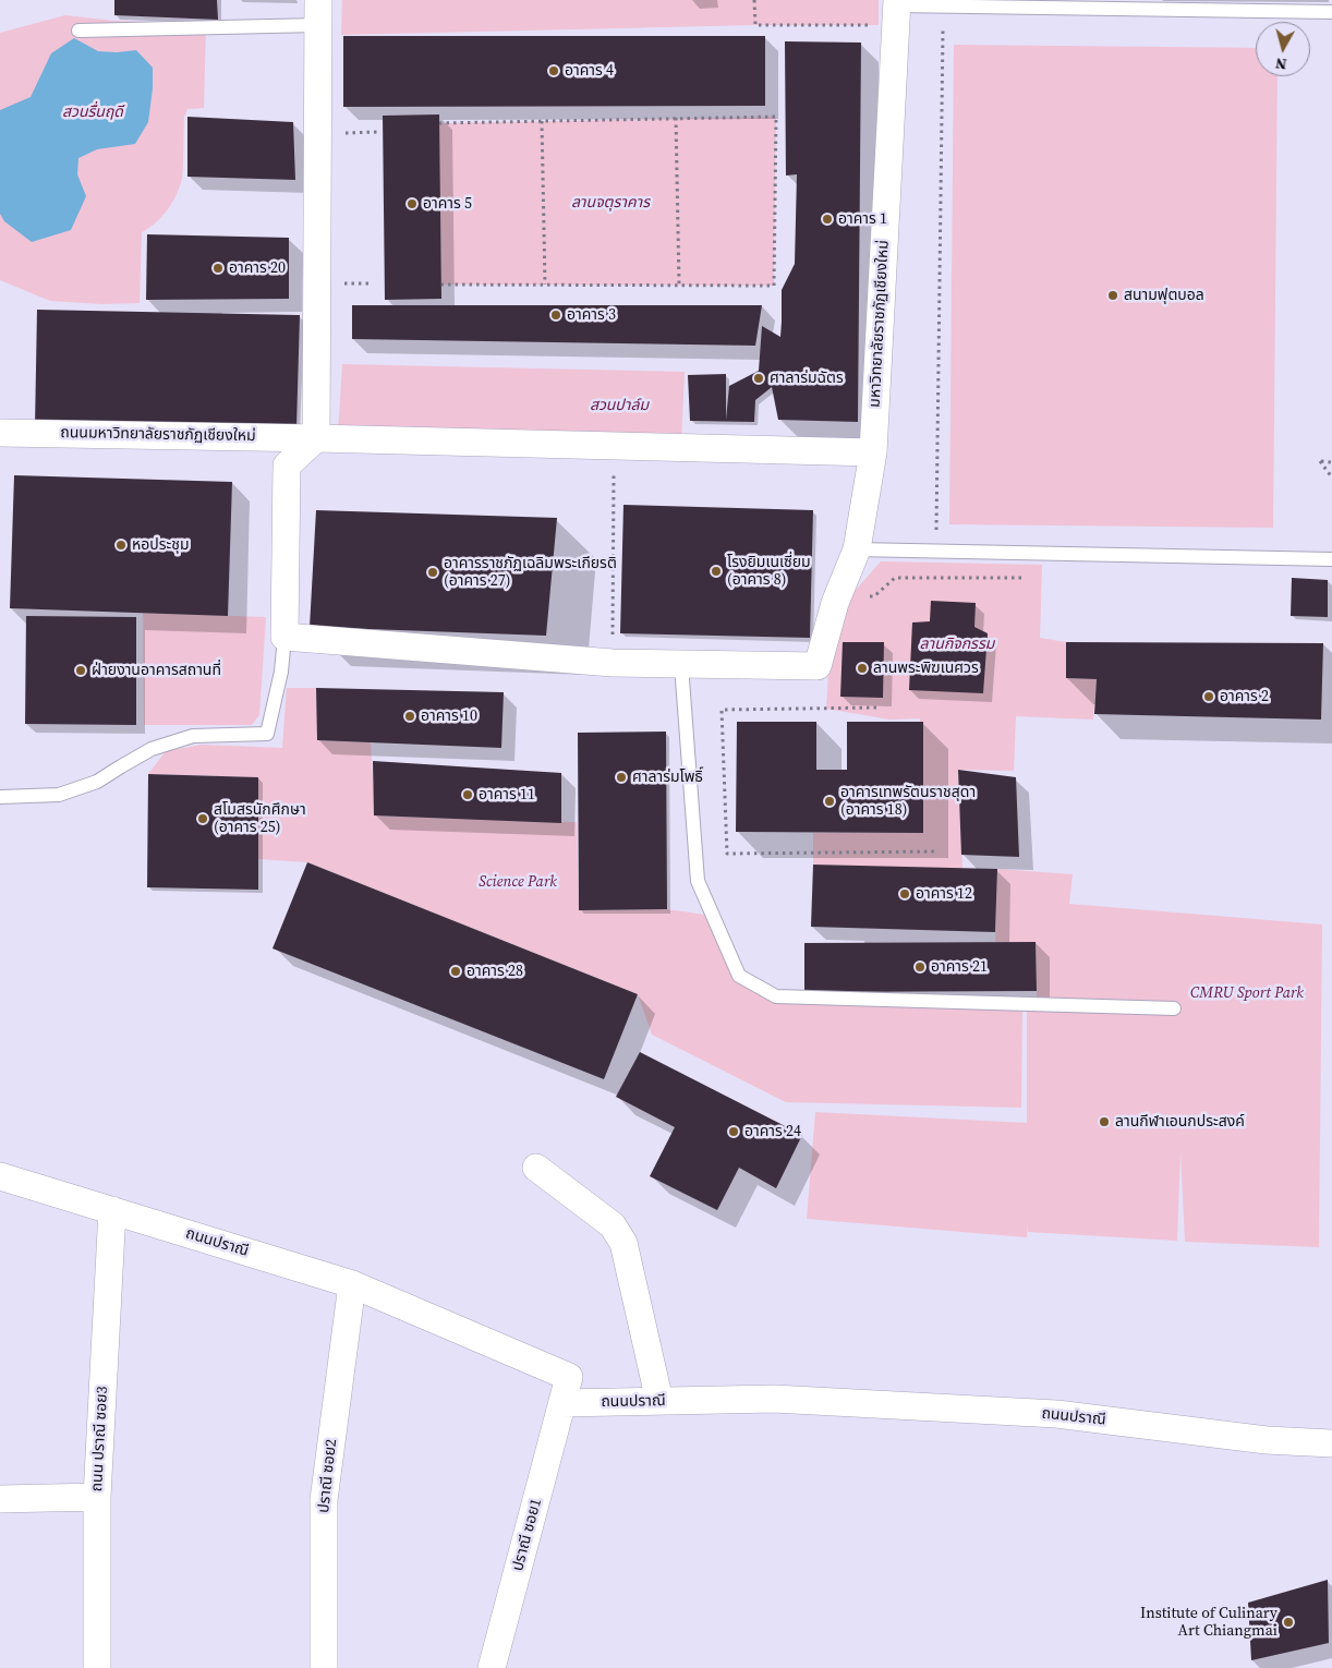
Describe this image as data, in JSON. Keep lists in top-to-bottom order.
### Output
{
  "streets": {
    "street": [
      "มหาวิทยาลัยราชภัฏเชียงใหม่",
      "ถนนมหาวิทยาลัยราชภัฏเชียงใหม่",
      "ถนนปราณี",
      "ถนน ปราณี ซอย3",
      "ปราณี ซอย2",
      "ปราณี ซอย1"
    ]
  },
  "crossings": [
    ["มหาวิทยาลัยราชภัฏเชียงใหม่", "ถนนมหาวิทยาลัยราชภัฏเชียงใหม่"],
    ["ถนนปราณี", "ถนน ปราณี ซอย3"],
    ["ถนนปราณี", "ปราณี ซอย2"],
    ["ถนนปราณี", "ปราณี ซอย1"]
  ],
  "parks": [
    "สวนรื่นฤดี",
    "ลานจตุราคาร",
    "สวนปาล์ม",
    "ลานกิจกรรม",
    "Science Park",
    "CMRU Sport Park"
  ],
  "places": [
    "อาคาร 4",
    "อาคาร 5",
    "อาคาร 1",
    "อาคาร 20",
    "สนามฟุตบอล",
    "อาคาร 3",
    "ศาลาร่มฉัตร",
    "หอประชุม",
    "โรงยิมเนเซี่ยม (อาคาร 8)",
    "อาคารราชภัฏเฉลิมพระเกียรติ (อาคาร 27)",
    "ลานพระพิฆเนศวร",
    "ฝ่ายงานอาคารสถานที่",
    "อาคาร 2",
    "อาคาร 10",
    "ศาลาร่มโพธิ์",
    "อาคาร 11",
    "อาคารเทพรัตนราชสุดา (อาคาร 18)",
    "สโมสรนักศึกษา (อาคาร 25)",
    "อาคาร 12",
    "อาคาร 21",
    "อาคาร 28",
    "ลานกีฬาเอนกประสงค์",
    "อาคาร 24",
    "Institute of Culinary Art Chiangmai"
  ],
  "north": "bottom"
}
